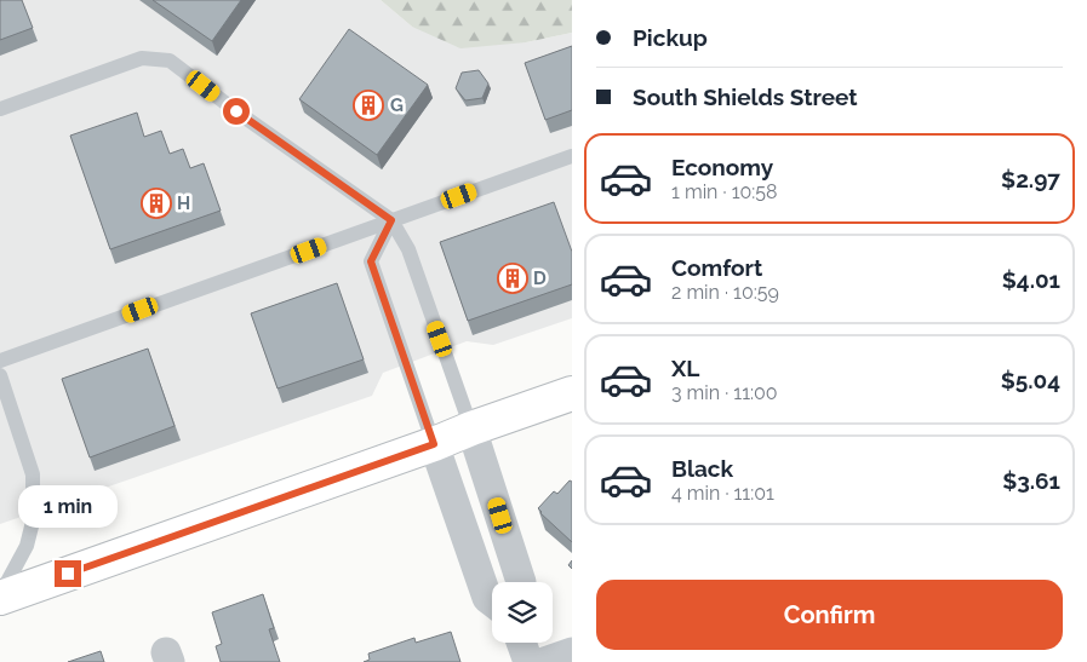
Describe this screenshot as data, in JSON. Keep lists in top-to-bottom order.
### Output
{
  "places": {
    "building": ["G", "H", "D"]
  },
  "page": {
    "banner": ["Pickup", "South Shields Street"],
    "list": [
      {
        "name": "Economy",
        "note": "1 min · 10:58",
        "value": "$2.97"
      },
      {
        "name": "Comfort",
        "note": "2 min · 10:59",
        "value": "$4.01"
      },
      {
        "name": "XL",
        "note": "3 min · 11:00",
        "value": "$5.04"
      },
      {
        "name": "Black",
        "note": "4 min · 11:01",
        "value": "$3.61"
      }
    ],
    "bubble": "1 min",
    "buttons": "Confirm"
  }
}
